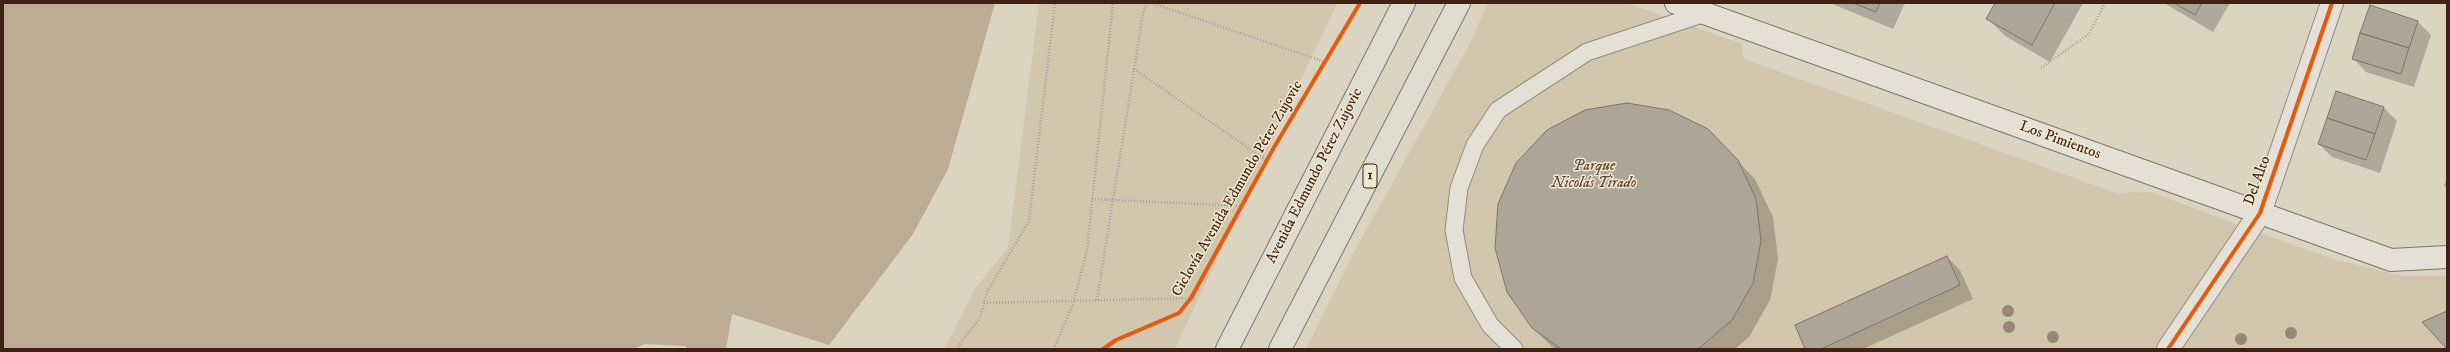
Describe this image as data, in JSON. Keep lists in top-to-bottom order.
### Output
{
  "streets": {
    "highway": ["Avenida Edmundo Pérez Zujovic", "1"],
    "main road": ["Los Pimientos", "Del Alto"],
    "cycle path": ["Ciclovía Avenida Edmundo Pérez Zujovic"]
  },
  "crossings": [
    ["Los Pimientos", "Del Alto"]
  ],
  "parks": ["Parque Nicolás Tirado"]
}
